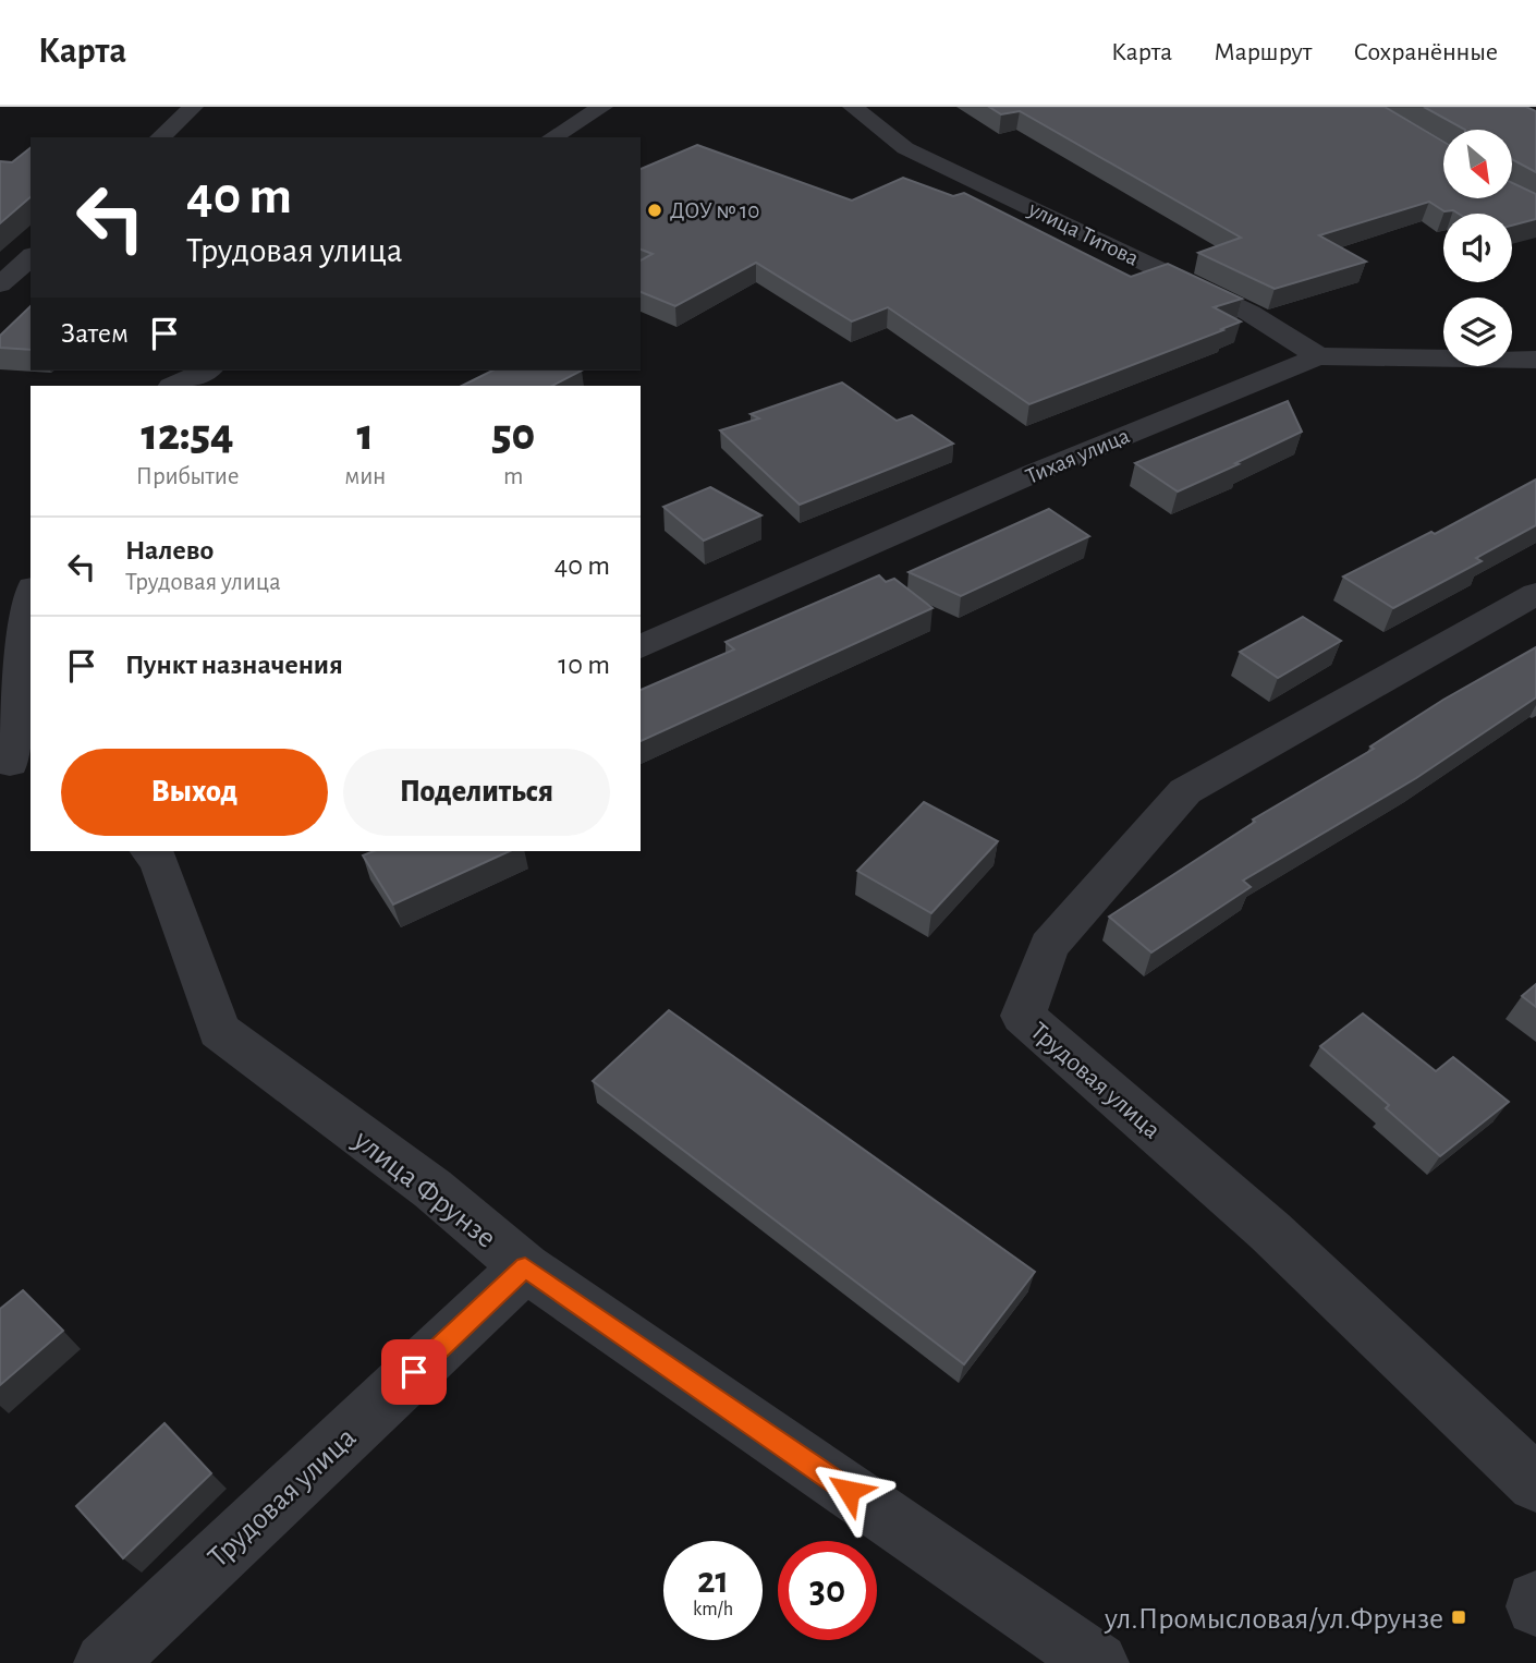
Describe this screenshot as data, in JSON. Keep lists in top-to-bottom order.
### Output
{
  "streets": {
    "street": [
      "улица Титова",
      "Тихая улица",
      "Трудовая улица",
      "улица Фрунзе"
    ]
  },
  "crossings": [
    ["улица Титова", "Тихая улица"],
    ["Трудовая улица", "улица Фрунзе"]
  ],
  "places": {
    "other": ["ДОУ № 10"],
    "transit": ["ул.Промысловая/ул.Фрунзе"]
  },
  "north": "bottom right",
  "page": {
    "header": "Карта",
    "nav": ["Карта", "Маршрут", "Сохранённые"],
    "turn": ["40 m", "Трудовая улица"],
    "then": "Затем",
    "eta": [
      "12:54",
      "Прибытие",
      "1",
      "мин",
      "50",
      "m"
    ],
    "list": [
      {
        "name": "Налево",
        "note": "Трудовая улица",
        "value": "40 m"
      },
      {
        "name": "Пункт назначения",
        "value": "10 m"
      }
    ],
    "buttons": ["Выход", "Поделиться"],
    "speed": "21 km/h",
    "limit": "30"
  }
}
